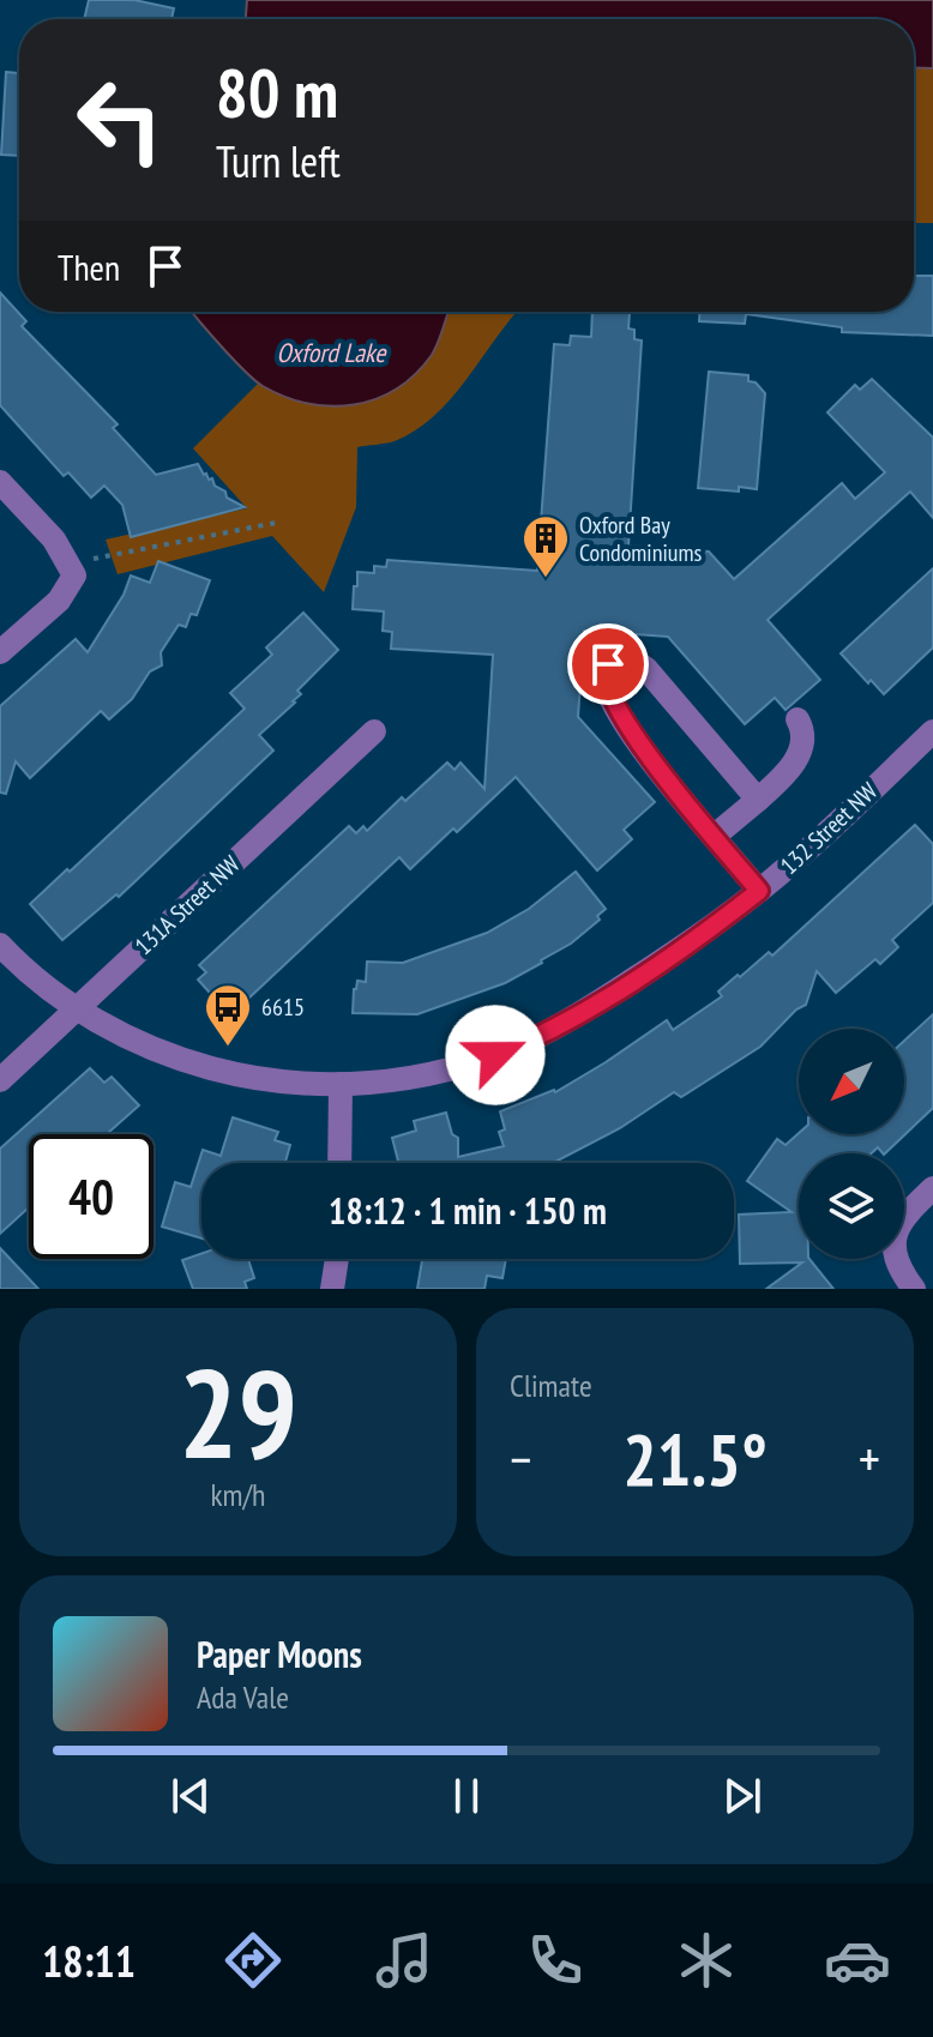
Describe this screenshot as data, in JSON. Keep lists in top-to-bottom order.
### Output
{
  "streets": {
    "street": ["132 Street NW", "131A Street NW"]
  },
  "crossings": [
    ["132 Street NW", "131A Street NW"]
  ],
  "water": ["Oxford Lake"],
  "places": {
    "building": ["Oxford Bay Condominiums"],
    "bus stop": ["6615"]
  },
  "north": "bottom left",
  "page": {
    "turn": ["80 m", "Turn left"],
    "then": "Then",
    "limit": "40",
    "trip": "18:12 · 1 min · 150 m",
    "tile": [
      ["29", "km/h"],
      "Climate"
    ],
    "heat": ["−", "21.5°", "+"],
    "song": ["Paper Moons", "Ada Vale"],
    "tabs": "18:11"
  }
}
